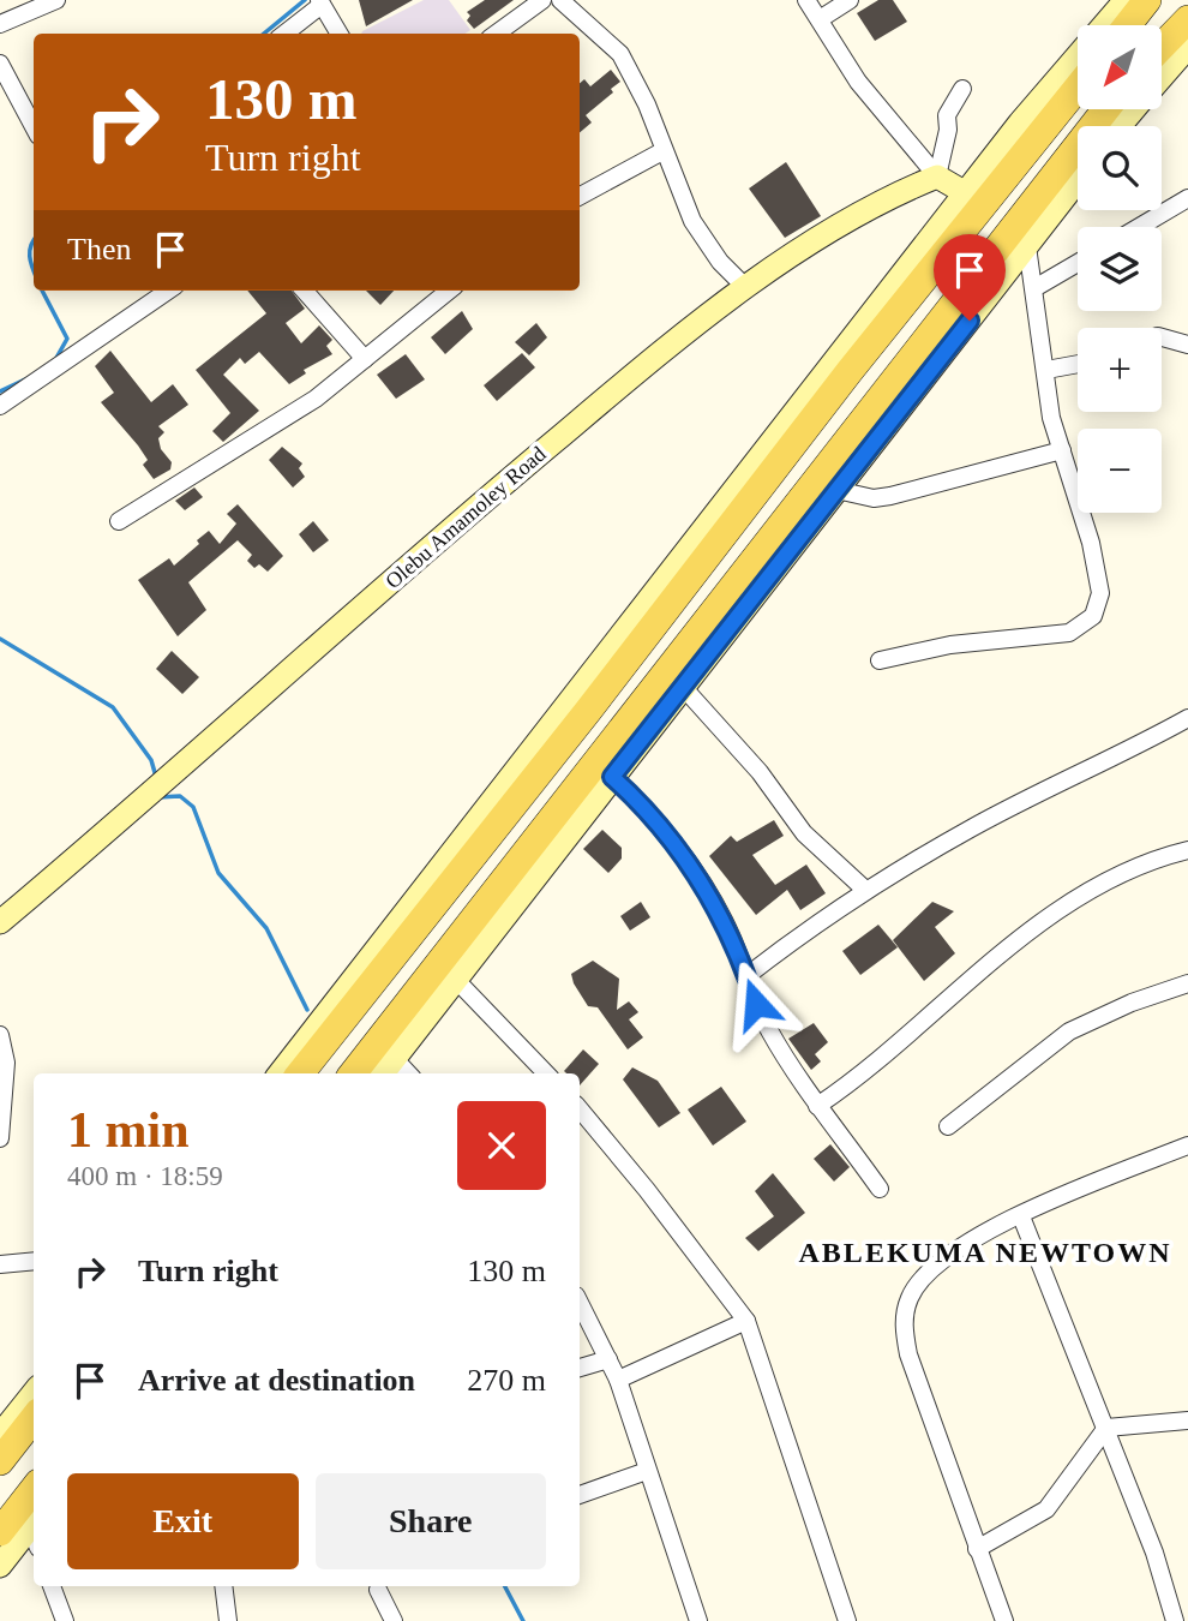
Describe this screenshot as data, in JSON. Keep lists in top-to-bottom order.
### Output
{
  "streets": {
    "street": ["Olebu Amamoley Road"]
  },
  "districts": ["ABLEKUMA NEWTOWN"],
  "north": "bottom left",
  "page": {
    "map_buttons": ["+", "−"],
    "turn": ["130 m", "Turn right"],
    "then": "Then",
    "heading": ["1 min", "400 m · 18:59"],
    "list": [
      {
        "name": "Turn right",
        "value": "130 m"
      },
      {
        "name": "Arrive at destination",
        "value": "270 m"
      }
    ],
    "buttons": ["Exit", "Share"]
  }
}
